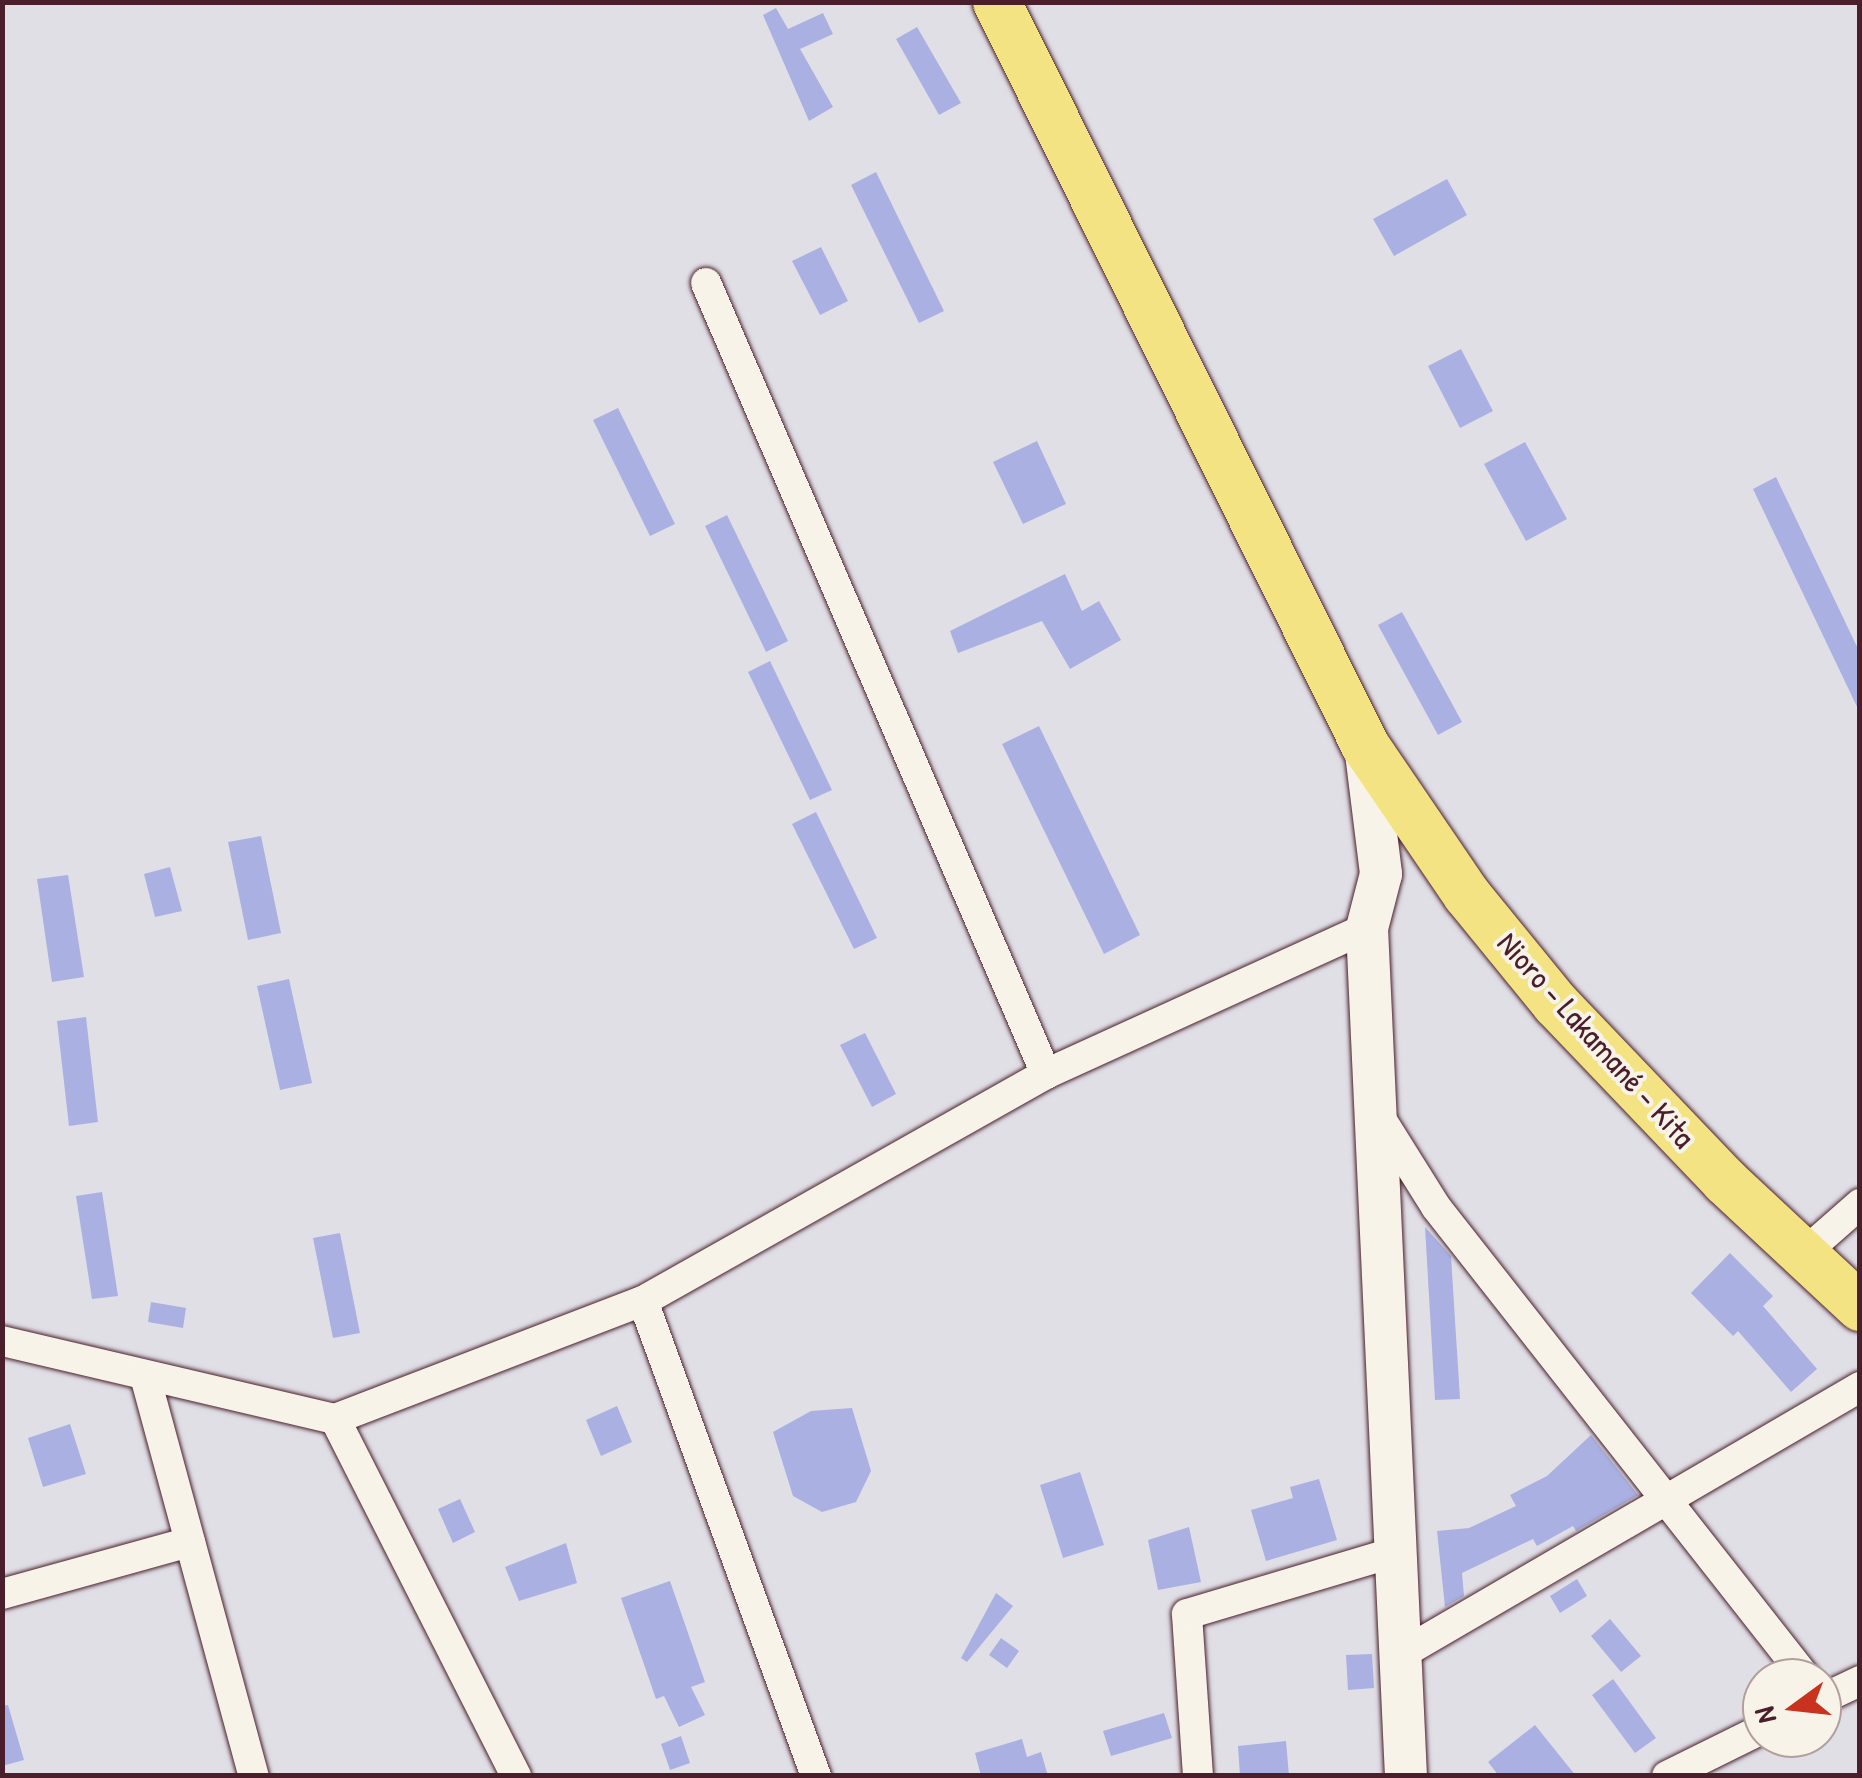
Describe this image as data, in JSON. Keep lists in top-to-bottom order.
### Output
{
  "streets": {
    "main road": ["Nioro - Lakamané - Kita"]
  },
  "north": "left"
}
